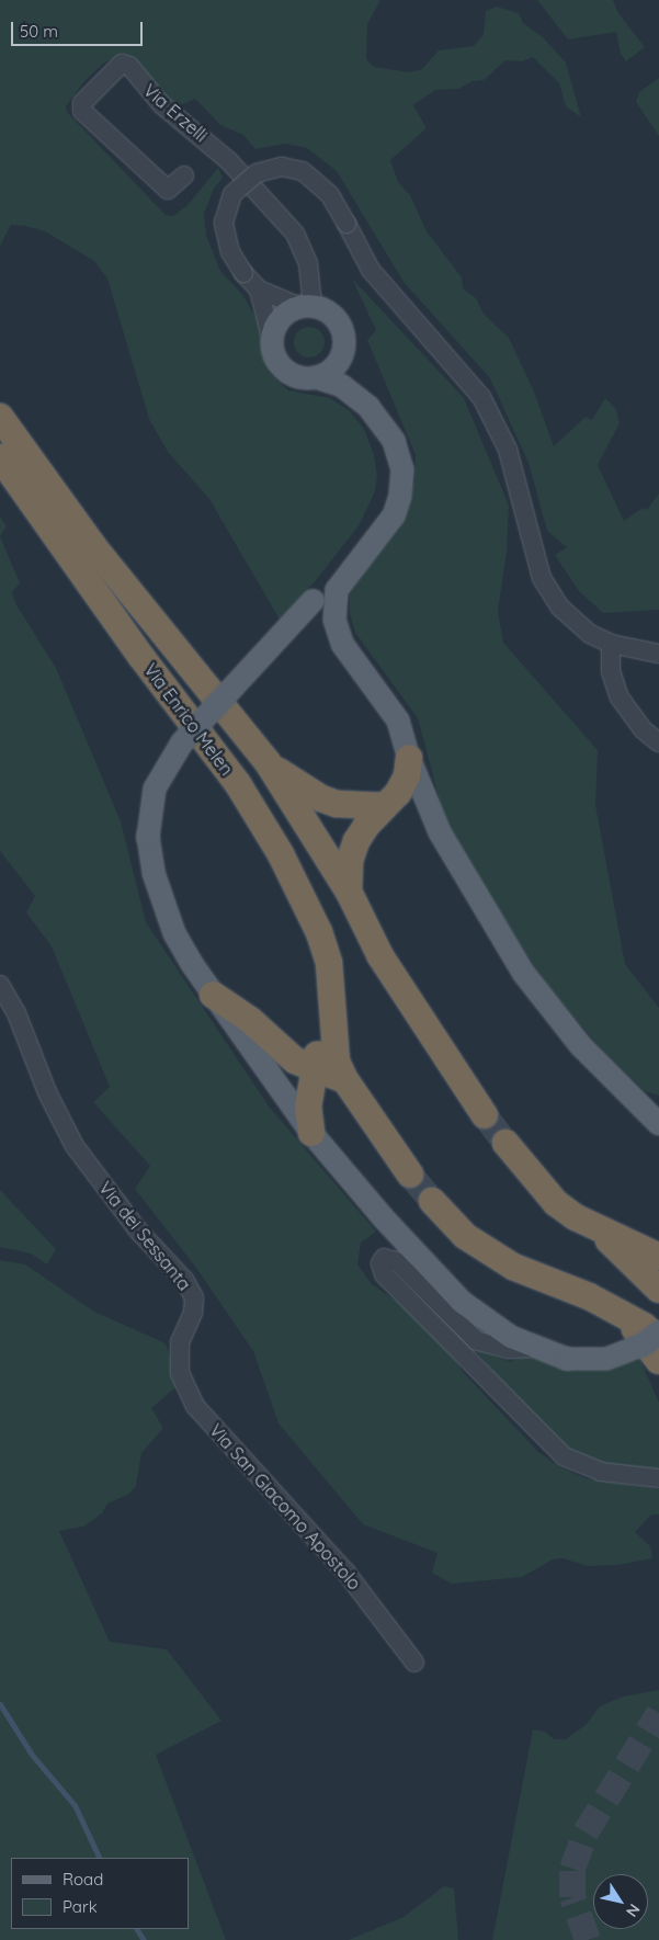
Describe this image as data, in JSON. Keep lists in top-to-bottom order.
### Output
{
  "streets": {
    "highway": ["Via Enrico Melen"],
    "street": ["Via Erzelli", "Via dei Sessanta", "Via San Giacomo Apostolo"]
  },
  "crossings": [
    ["Via dei Sessanta", "Via San Giacomo Apostolo"]
  ],
  "legend": ["Road", "Park"],
  "scale_bar": "50 m",
  "north": "bottom right"
}
